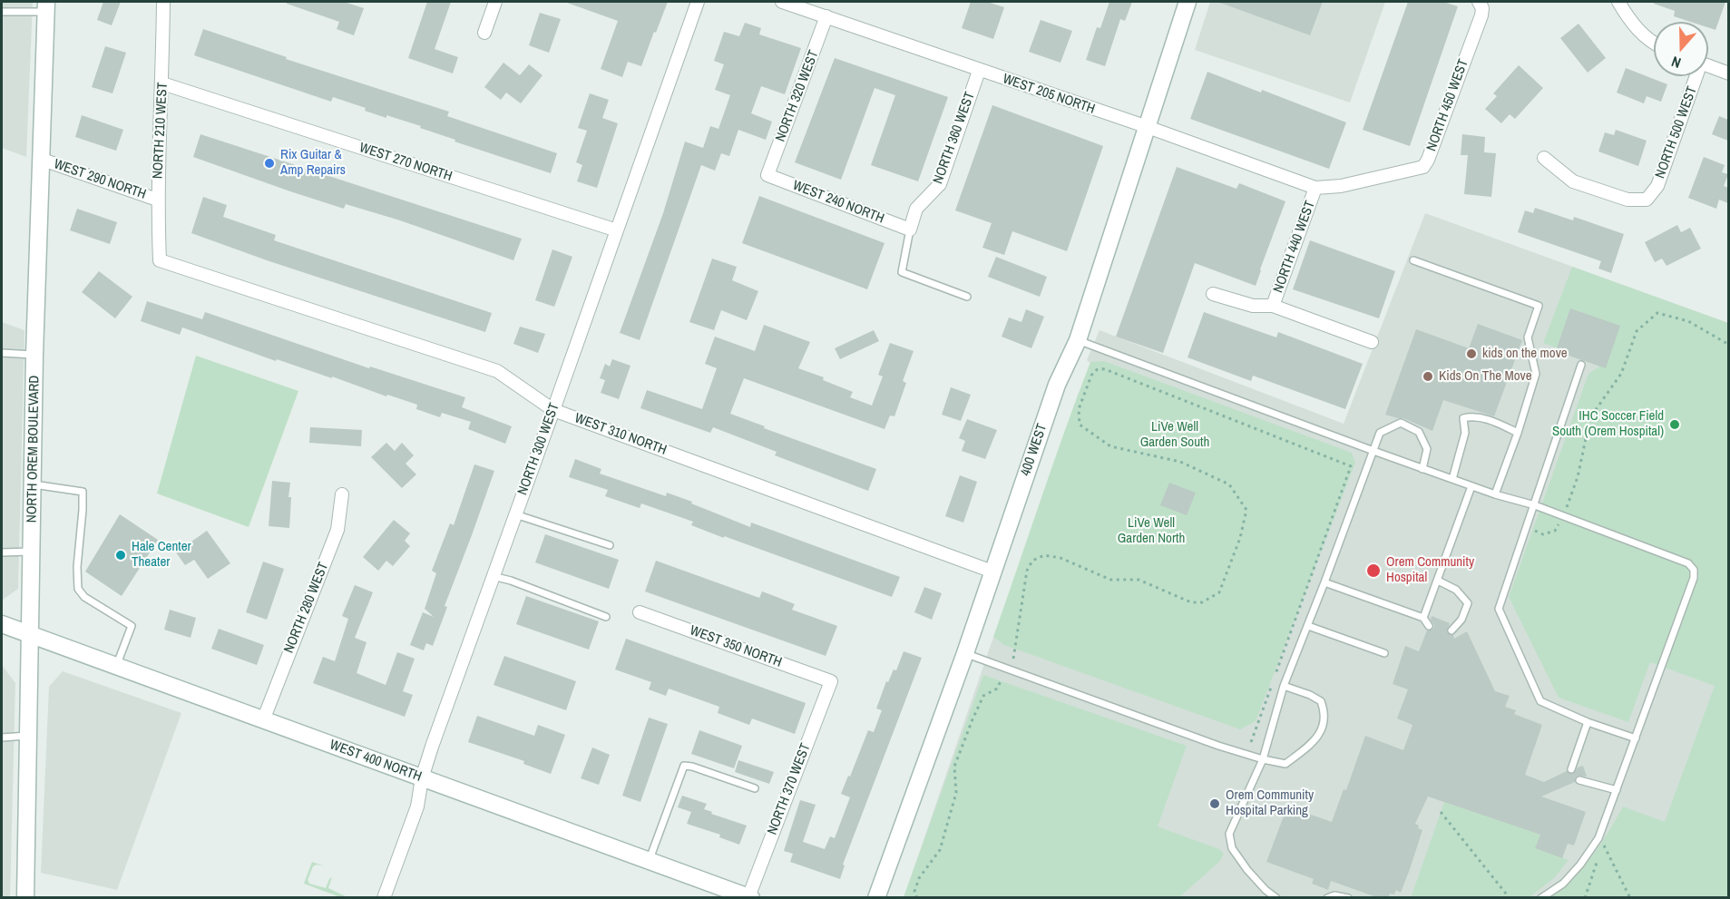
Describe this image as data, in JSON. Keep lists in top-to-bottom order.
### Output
{
  "streets": {
    "main road": ["NORTH OREM BOULEVARD", "400 WEST", "WEST 400 NORTH"],
    "street": [
      "WEST 205 NORTH",
      "NORTH 320 WEST",
      "NORTH 450 WEST",
      "NORTH 210 WEST",
      "NORTH 500 WEST",
      "NORTH 360 WEST",
      "WEST 270 NORTH",
      "WEST 290 NORTH",
      "WEST 240 NORTH",
      "NORTH 440 WEST",
      "WEST 310 NORTH",
      "NORTH 300 WEST",
      "NORTH 280 WEST",
      "WEST 350 NORTH",
      "NORTH 370 WEST"
    ]
  },
  "crossings": [
    ["WEST 205 NORTH", "NORTH 320 WEST"],
    ["WEST 205 NORTH", "NORTH 450 WEST"],
    ["WEST 205 NORTH", "NORTH 360 WEST"],
    ["WEST 205 NORTH", "NORTH 440 WEST"],
    ["WEST 205 NORTH", "400 WEST"],
    ["NORTH 320 WEST", "WEST 240 NORTH"],
    ["NORTH 450 WEST", "NORTH 440 WEST"],
    ["NORTH 210 WEST", "WEST 270 NORTH"],
    ["NORTH 210 WEST", "WEST 290 NORTH"],
    ["NORTH 210 WEST", "WEST 310 NORTH"],
    ["NORTH 360 WEST", "WEST 240 NORTH"],
    ["WEST 270 NORTH", "NORTH 300 WEST"],
    ["WEST 290 NORTH", "NORTH OREM BOULEVARD"],
    ["WEST 310 NORTH", "NORTH 300 WEST"],
    ["WEST 310 NORTH", "400 WEST"],
    ["NORTH OREM BOULEVARD", "WEST 400 NORTH"],
    ["NORTH 300 WEST", "WEST 400 NORTH"],
    ["NORTH 280 WEST", "WEST 400 NORTH"],
    ["WEST 350 NORTH", "NORTH 370 WEST"],
    ["WEST 400 NORTH", "NORTH 370 WEST"]
  ],
  "parks": ["LiVe Well Garden South", "LiVe Well Garden North"],
  "places": [
    "Rix Guitar & Amp Repairs",
    "kids on the move",
    "Kids On The Move",
    "IHC Soccer Field South (Orem Hospital)",
    "Hale Center Theater",
    "Orem Community Hospital",
    "Orem Community Hospital Parking"
  ],
  "north": "bottom"
}
